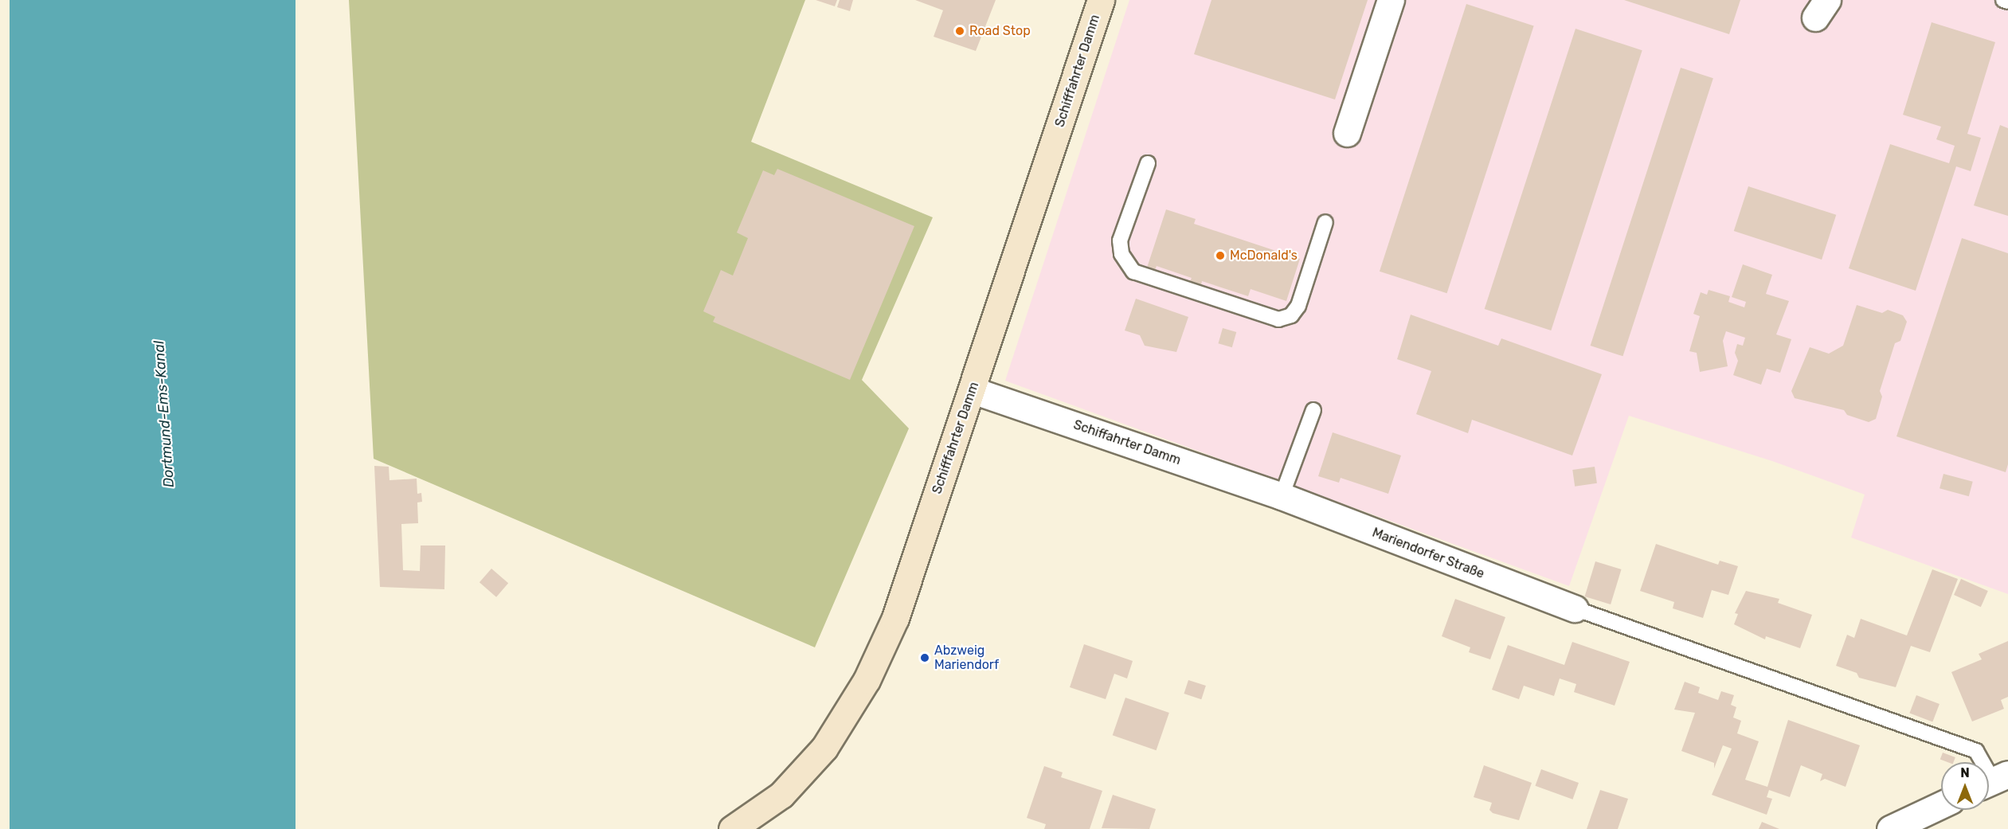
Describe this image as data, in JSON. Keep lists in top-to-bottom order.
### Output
{
  "streets": {
    "main road": ["Schifffahrter Damm"],
    "street": ["Schiffahrter Damm", "Mariendorfer Straße"]
  },
  "crossings": [
    ["Schifffahrter Damm", "Schiffahrter Damm"],
    ["Schiffahrter Damm", "Mariendorfer Straße"]
  ],
  "water": ["Dortmund-Ems-Kanal"],
  "places": ["Road Stop", "McDonald's", "Abzweig Mariendorf"],
  "north": "top"
}
